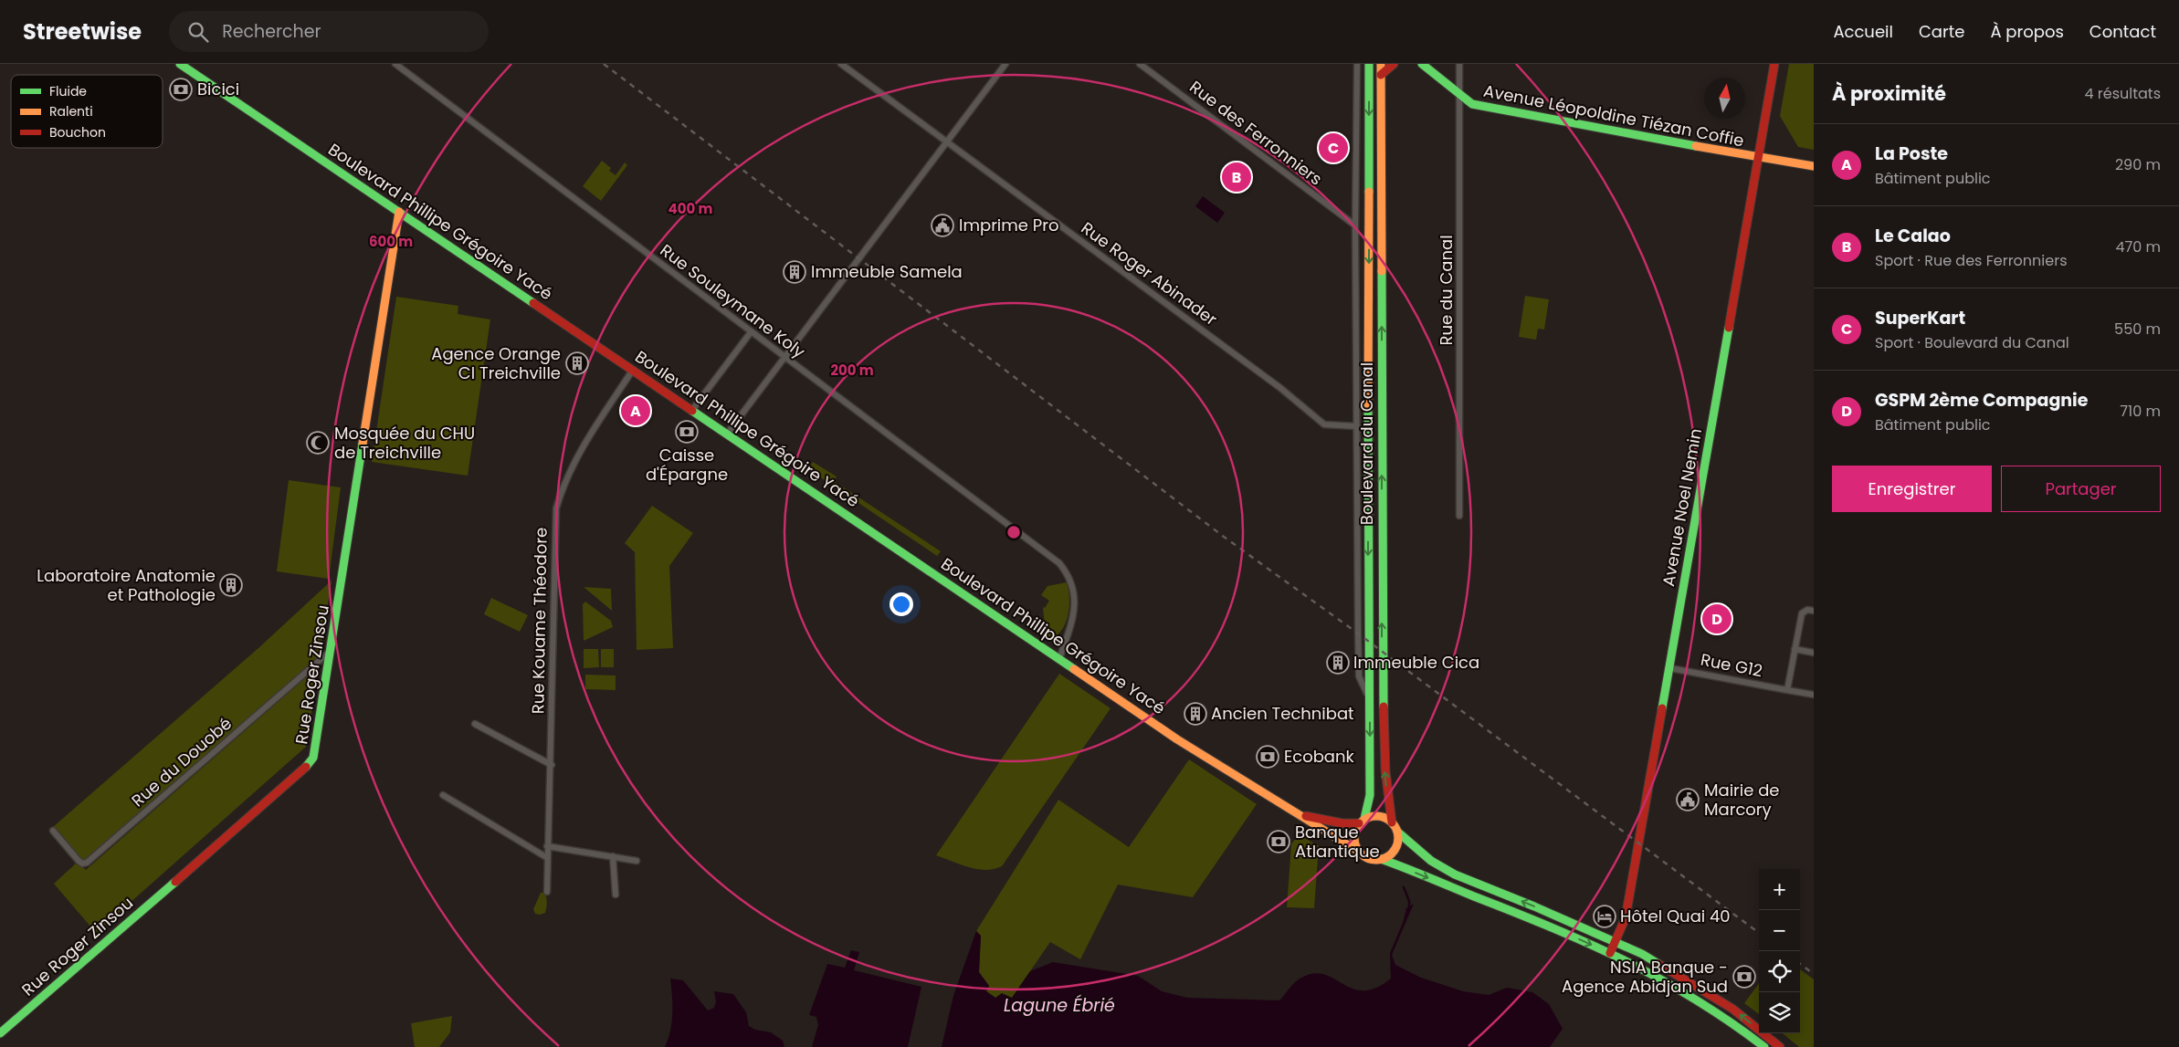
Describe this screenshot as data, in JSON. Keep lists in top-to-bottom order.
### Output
{
  "streets": {
    "main road": [
      "Avenue Léopoldine Tiézan Coffie",
      "Boulevard Phillipe Grégoire Yacé",
      "Boulevard du Canal",
      "Avenue Noel Nemin",
      "Rue Roger Zinsou"
    ],
    "street": [
      "Rue des Ferronniers",
      "Rue Roger Abinader",
      "Rue du Canal",
      "Rue Souleymane Koly",
      "Rue Kouame Théodore",
      "Rue G12",
      "Rue du Douobé"
    ]
  },
  "crossings": [
    ["Avenue Léopoldine Tiézan Coffie", "Rue du Canal"],
    ["Avenue Léopoldine Tiézan Coffie", "Avenue Noel Nemin"],
    ["Rue des Ferronniers", "Boulevard du Canal"],
    ["Boulevard Phillipe Grégoire Yacé", "Rue Souleymane Koly"],
    ["Boulevard Phillipe Grégoire Yacé", "Boulevard du Canal"],
    ["Boulevard Phillipe Grégoire Yacé", "Rue Kouame Théodore"],
    ["Boulevard Phillipe Grégoire Yacé", "Rue Roger Zinsou"],
    ["Rue Roger Abinader", "Boulevard du Canal"],
    ["Avenue Noel Nemin", "Rue G12"],
    ["Rue Roger Zinsou", "Rue du Douobé"]
  ],
  "water": ["Lagune Ébrié"],
  "places": {
    "bank": [
      "Bicici",
      "Caisse d'Épargne",
      "Ecobank",
      "Banque Atlantique",
      "NSIA Banque - Agence Abidjan Sud"
    ],
    "public building": ["Imprime Pro", "Mairie de Marcory"],
    "building": [
      "Immeuble Samela",
      "Agence Orange CI Treichville",
      "Laboratoire Anatomie et Pathologie",
      "Immeuble Cica",
      "Ancien Technibat"
    ],
    "mosque": ["Mosquée du CHU de Treichville"],
    "hotel": ["Hôtel Quai 40"]
  },
  "legend": ["Fluide", "Ralenti", "Bouchon"],
  "north": "top",
  "page": {
    "header": "Streetwise",
    "search": "Rechercher",
    "nav": [
      "Accueil",
      "Carte",
      "À propos",
      "Contact"
    ],
    "heading": ["À proximité", "4 résultats"],
    "list": [
      {
        "mark": "A",
        "name": "La Poste",
        "note": "Bâtiment public",
        "value": "290 m"
      },
      {
        "mark": "B",
        "name": "Le Calao",
        "note": "Sport · Rue des Ferronniers",
        "value": "470 m"
      },
      {
        "mark": "C",
        "name": "SuperKart",
        "note": "Sport · Boulevard du Canal",
        "value": "550 m"
      },
      {
        "mark": "D",
        "name": "GSPM 2ème Compagnie",
        "note": "Bâtiment public",
        "value": "710 m"
      }
    ],
    "pins": [
      "C",
      "B",
      "A",
      "D"
    ],
    "buttons": ["Enregistrer", "Partager"],
    "map_buttons": ["+", "−"]
  },
  "rings": ["400 m", "600 m", "200 m"]
}
